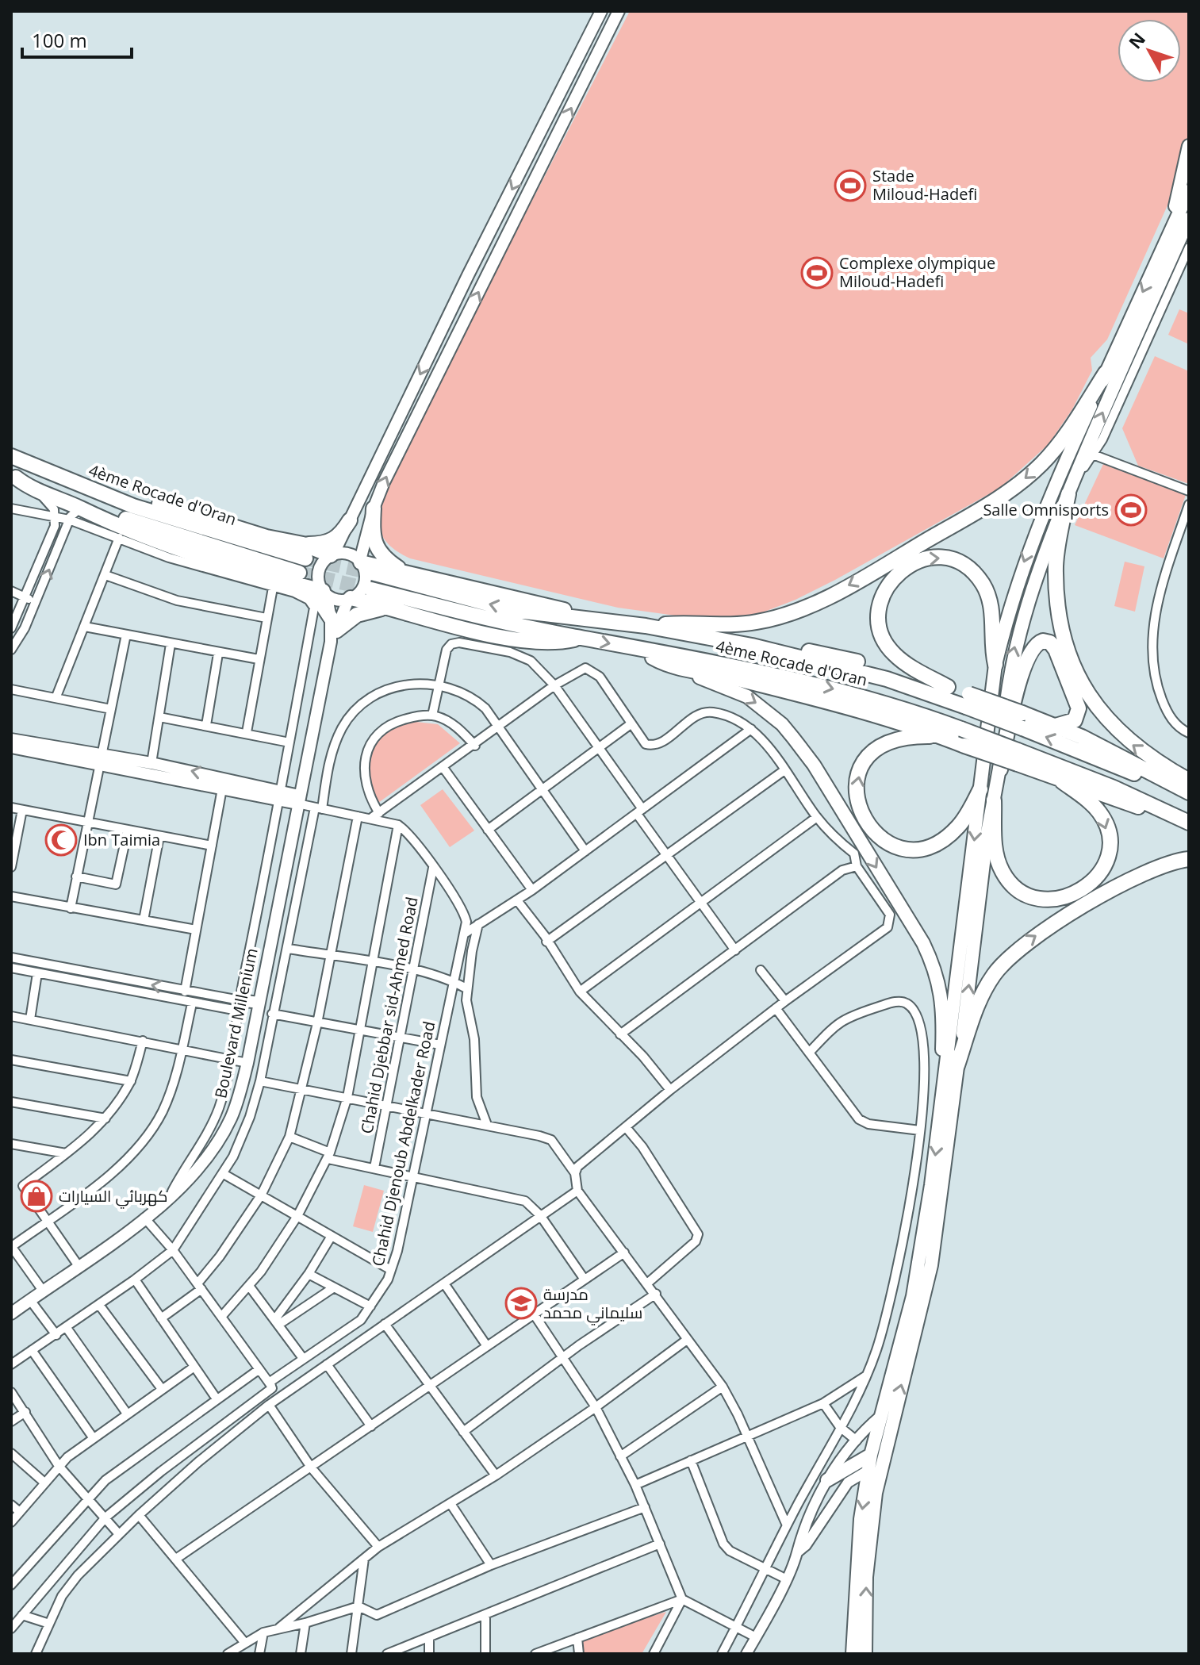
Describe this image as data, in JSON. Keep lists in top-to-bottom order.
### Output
{
  "streets": {
    "highway": ["4ème Rocade d'Oran"],
    "main road": ["Boulevard Millenium"],
    "street": ["Chahid Djebbar sid-Ahmed Road", "Chahid Djenoub Abdelkader Road"]
  },
  "places": {
    "sports": ["Stade Miloud-Hadefi", "Complexe olympique Miloud-Hadefi", "Salle Omnisports"],
    "mosque": ["Ibn Taimia"],
    "shop": ["كهربائي السيارات"],
    "school or university": ["مدرسة سليماني محمد"]
  },
  "scale_bar": "100 m",
  "north": "top left"
}
